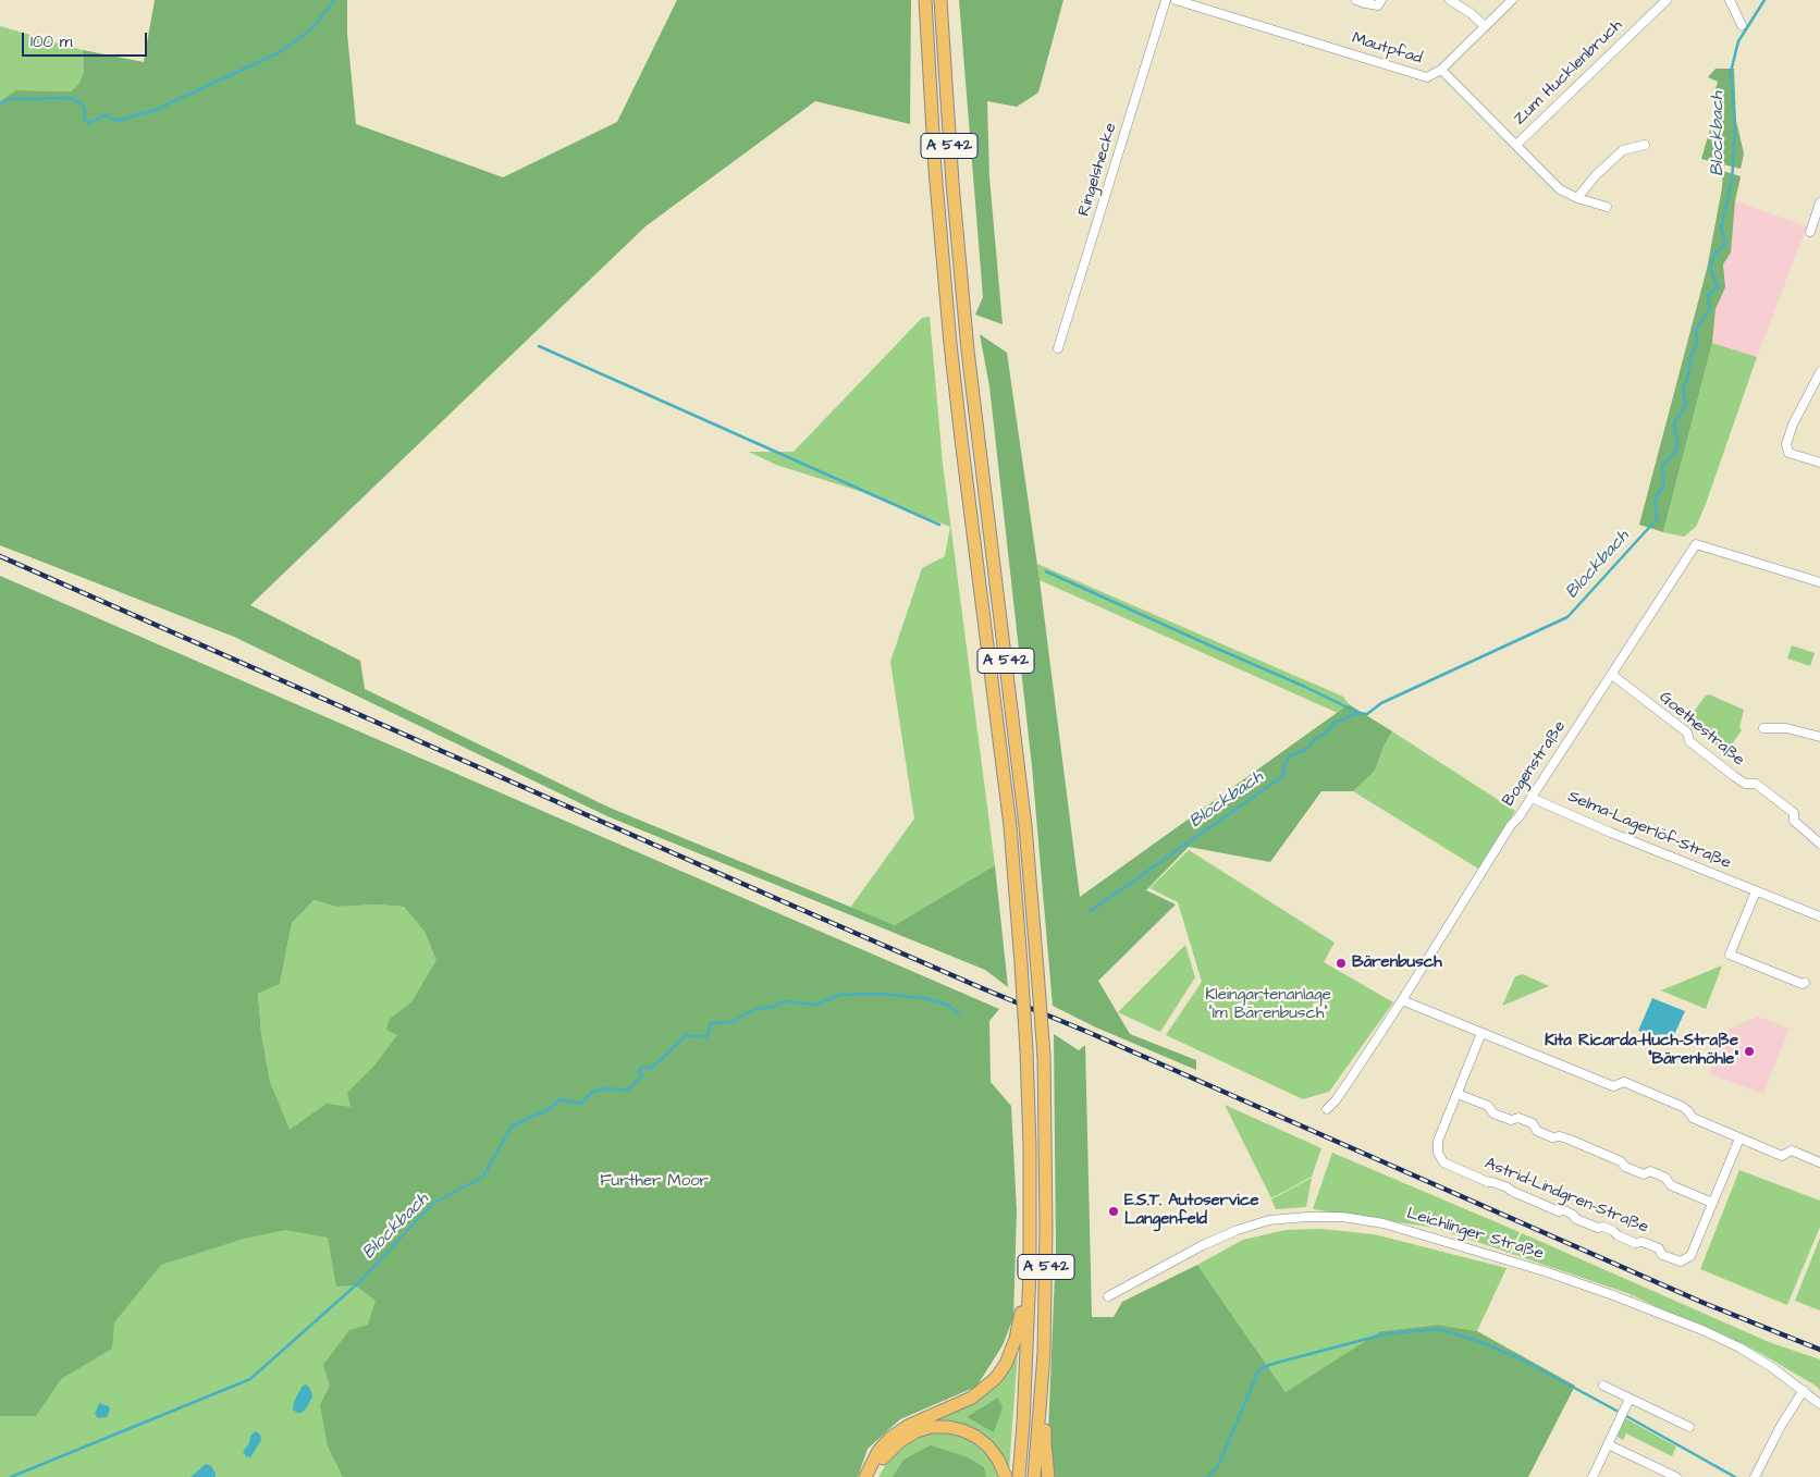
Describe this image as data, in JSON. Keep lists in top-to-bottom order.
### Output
{
  "streets": {
    "highway": ["A 542"],
    "street": [
      "Mautpfad",
      "Zum Hucklenbruch",
      "Ringelshecke",
      "Goethestraße",
      "Bogenstraße",
      "Selma-Lagerlöf-Straße",
      "Astrid-Lindgren-Straße",
      "Leichlinger Straße"
    ]
  },
  "crossings": [
    ["Mautpfad", "Zum Hucklenbruch"],
    ["Goethestraße", "Bogenstraße"],
    ["Bogenstraße", "Selma-Lagerlöf-Straße"]
  ],
  "water": ["Blockbach"],
  "parks": ["Kleingartenanlage \"Im Bärenbusch\"", "Further Moor"],
  "places": ["Bärenbusch", "Kita Ricarda-Huch-Straße \"Bärenhöhle\"", "E.S.T. Autoservice Langenfeld"],
  "scale_bar": "100 m"
}
